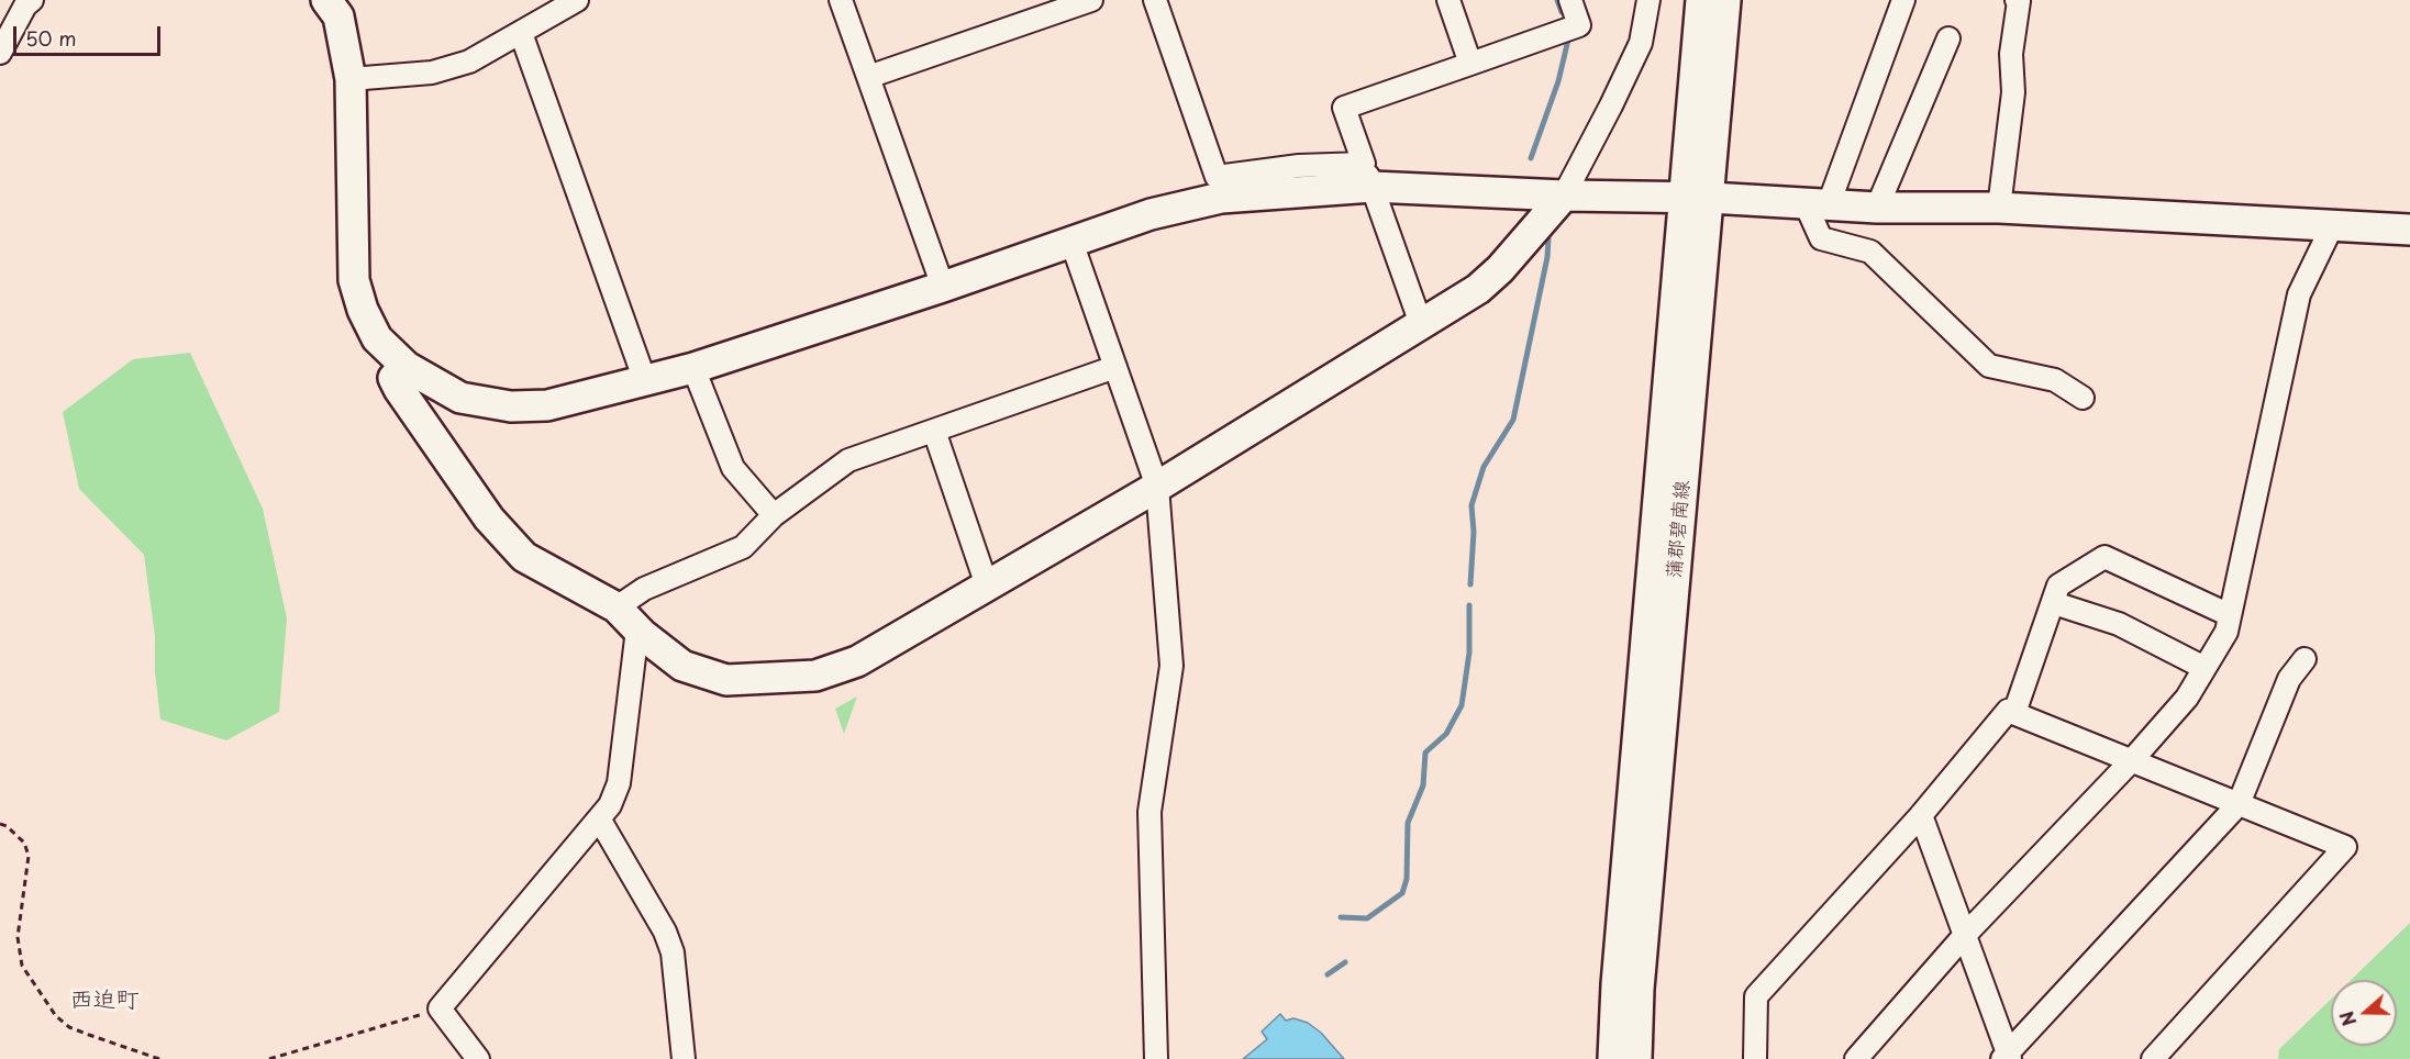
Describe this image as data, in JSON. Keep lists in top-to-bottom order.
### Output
{
  "streets": {
    "street": ["蒲郡碧南線"]
  },
  "districts": ["西迫町"],
  "scale_bar": "50 m",
  "north": "left"
}
